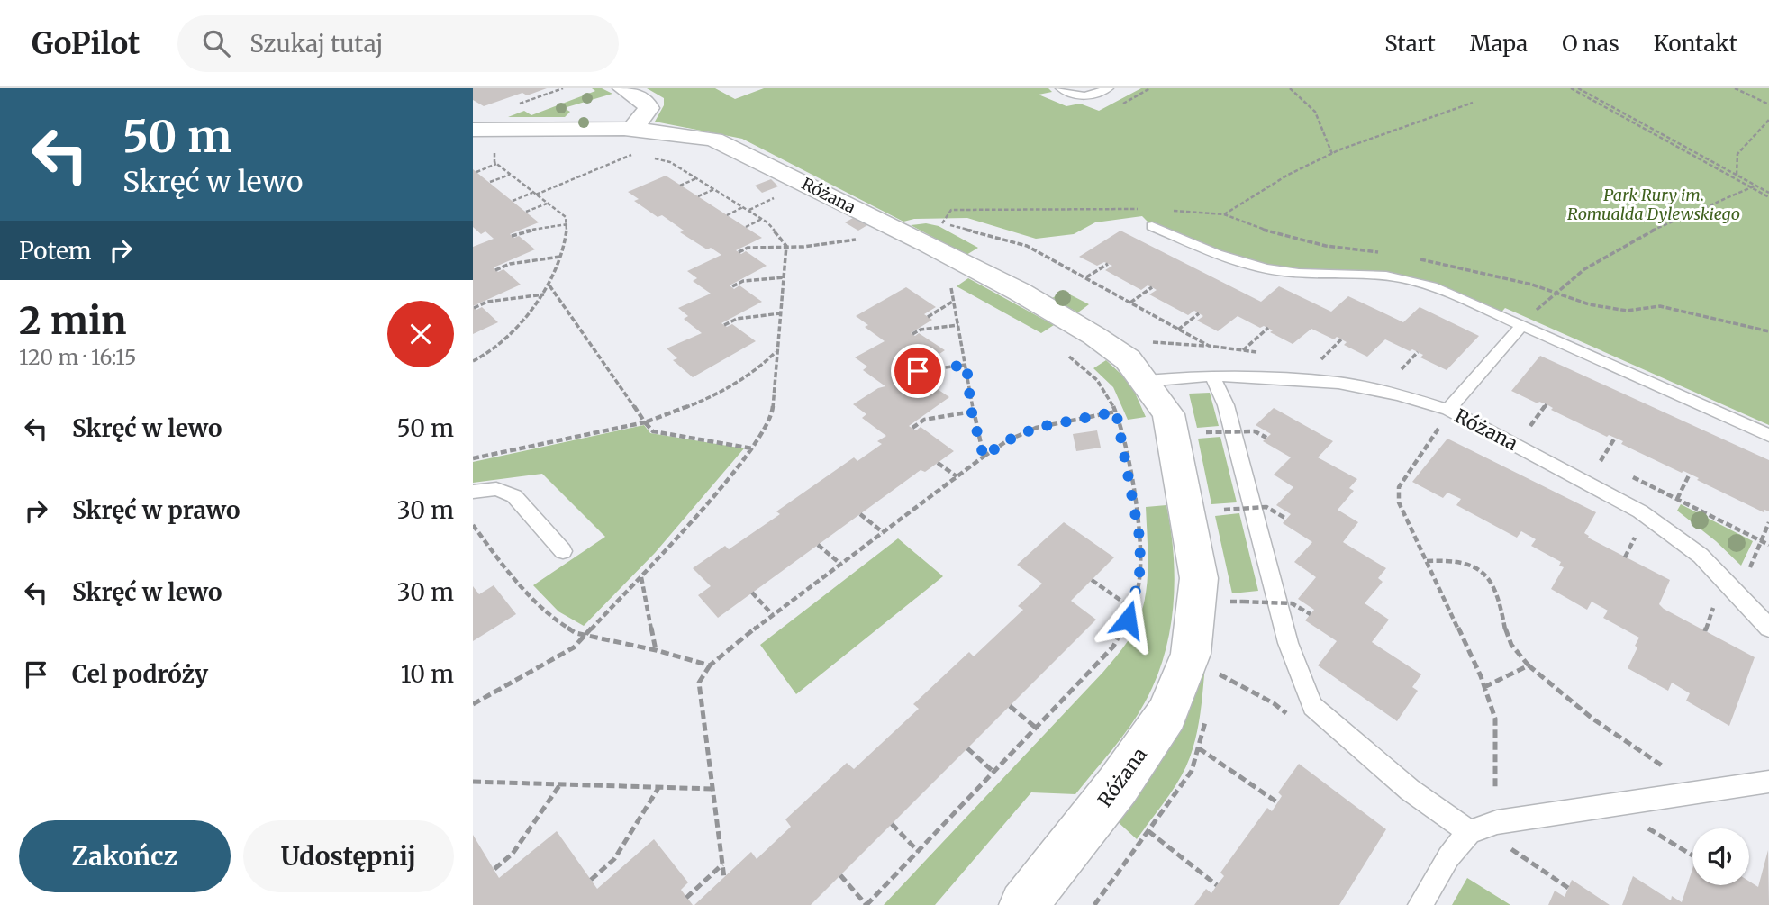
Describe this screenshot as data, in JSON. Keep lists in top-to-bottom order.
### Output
{
  "streets": {
    "street": ["Różana"]
  },
  "parks": ["Park Rury im. Romualda Dylewskiego"],
  "page": {
    "header": "GoPilot",
    "search": "Szukaj tutaj",
    "nav": [
      "Start",
      "Mapa",
      "O nas",
      "Kontakt"
    ],
    "turn": ["50 m", "Skręć w lewo"],
    "then": "Potem",
    "heading": ["2 min", "120 m · 16:15"],
    "list": [
      {
        "name": "Skręć w lewo",
        "value": "50 m"
      },
      {
        "name": "Skręć w prawo",
        "value": "30 m"
      },
      {
        "name": "Skręć w lewo",
        "value": "30 m"
      },
      {
        "name": "Cel podróży",
        "value": "10 m"
      }
    ],
    "buttons": ["Zakończ", "Udostępnij"]
  }
}
